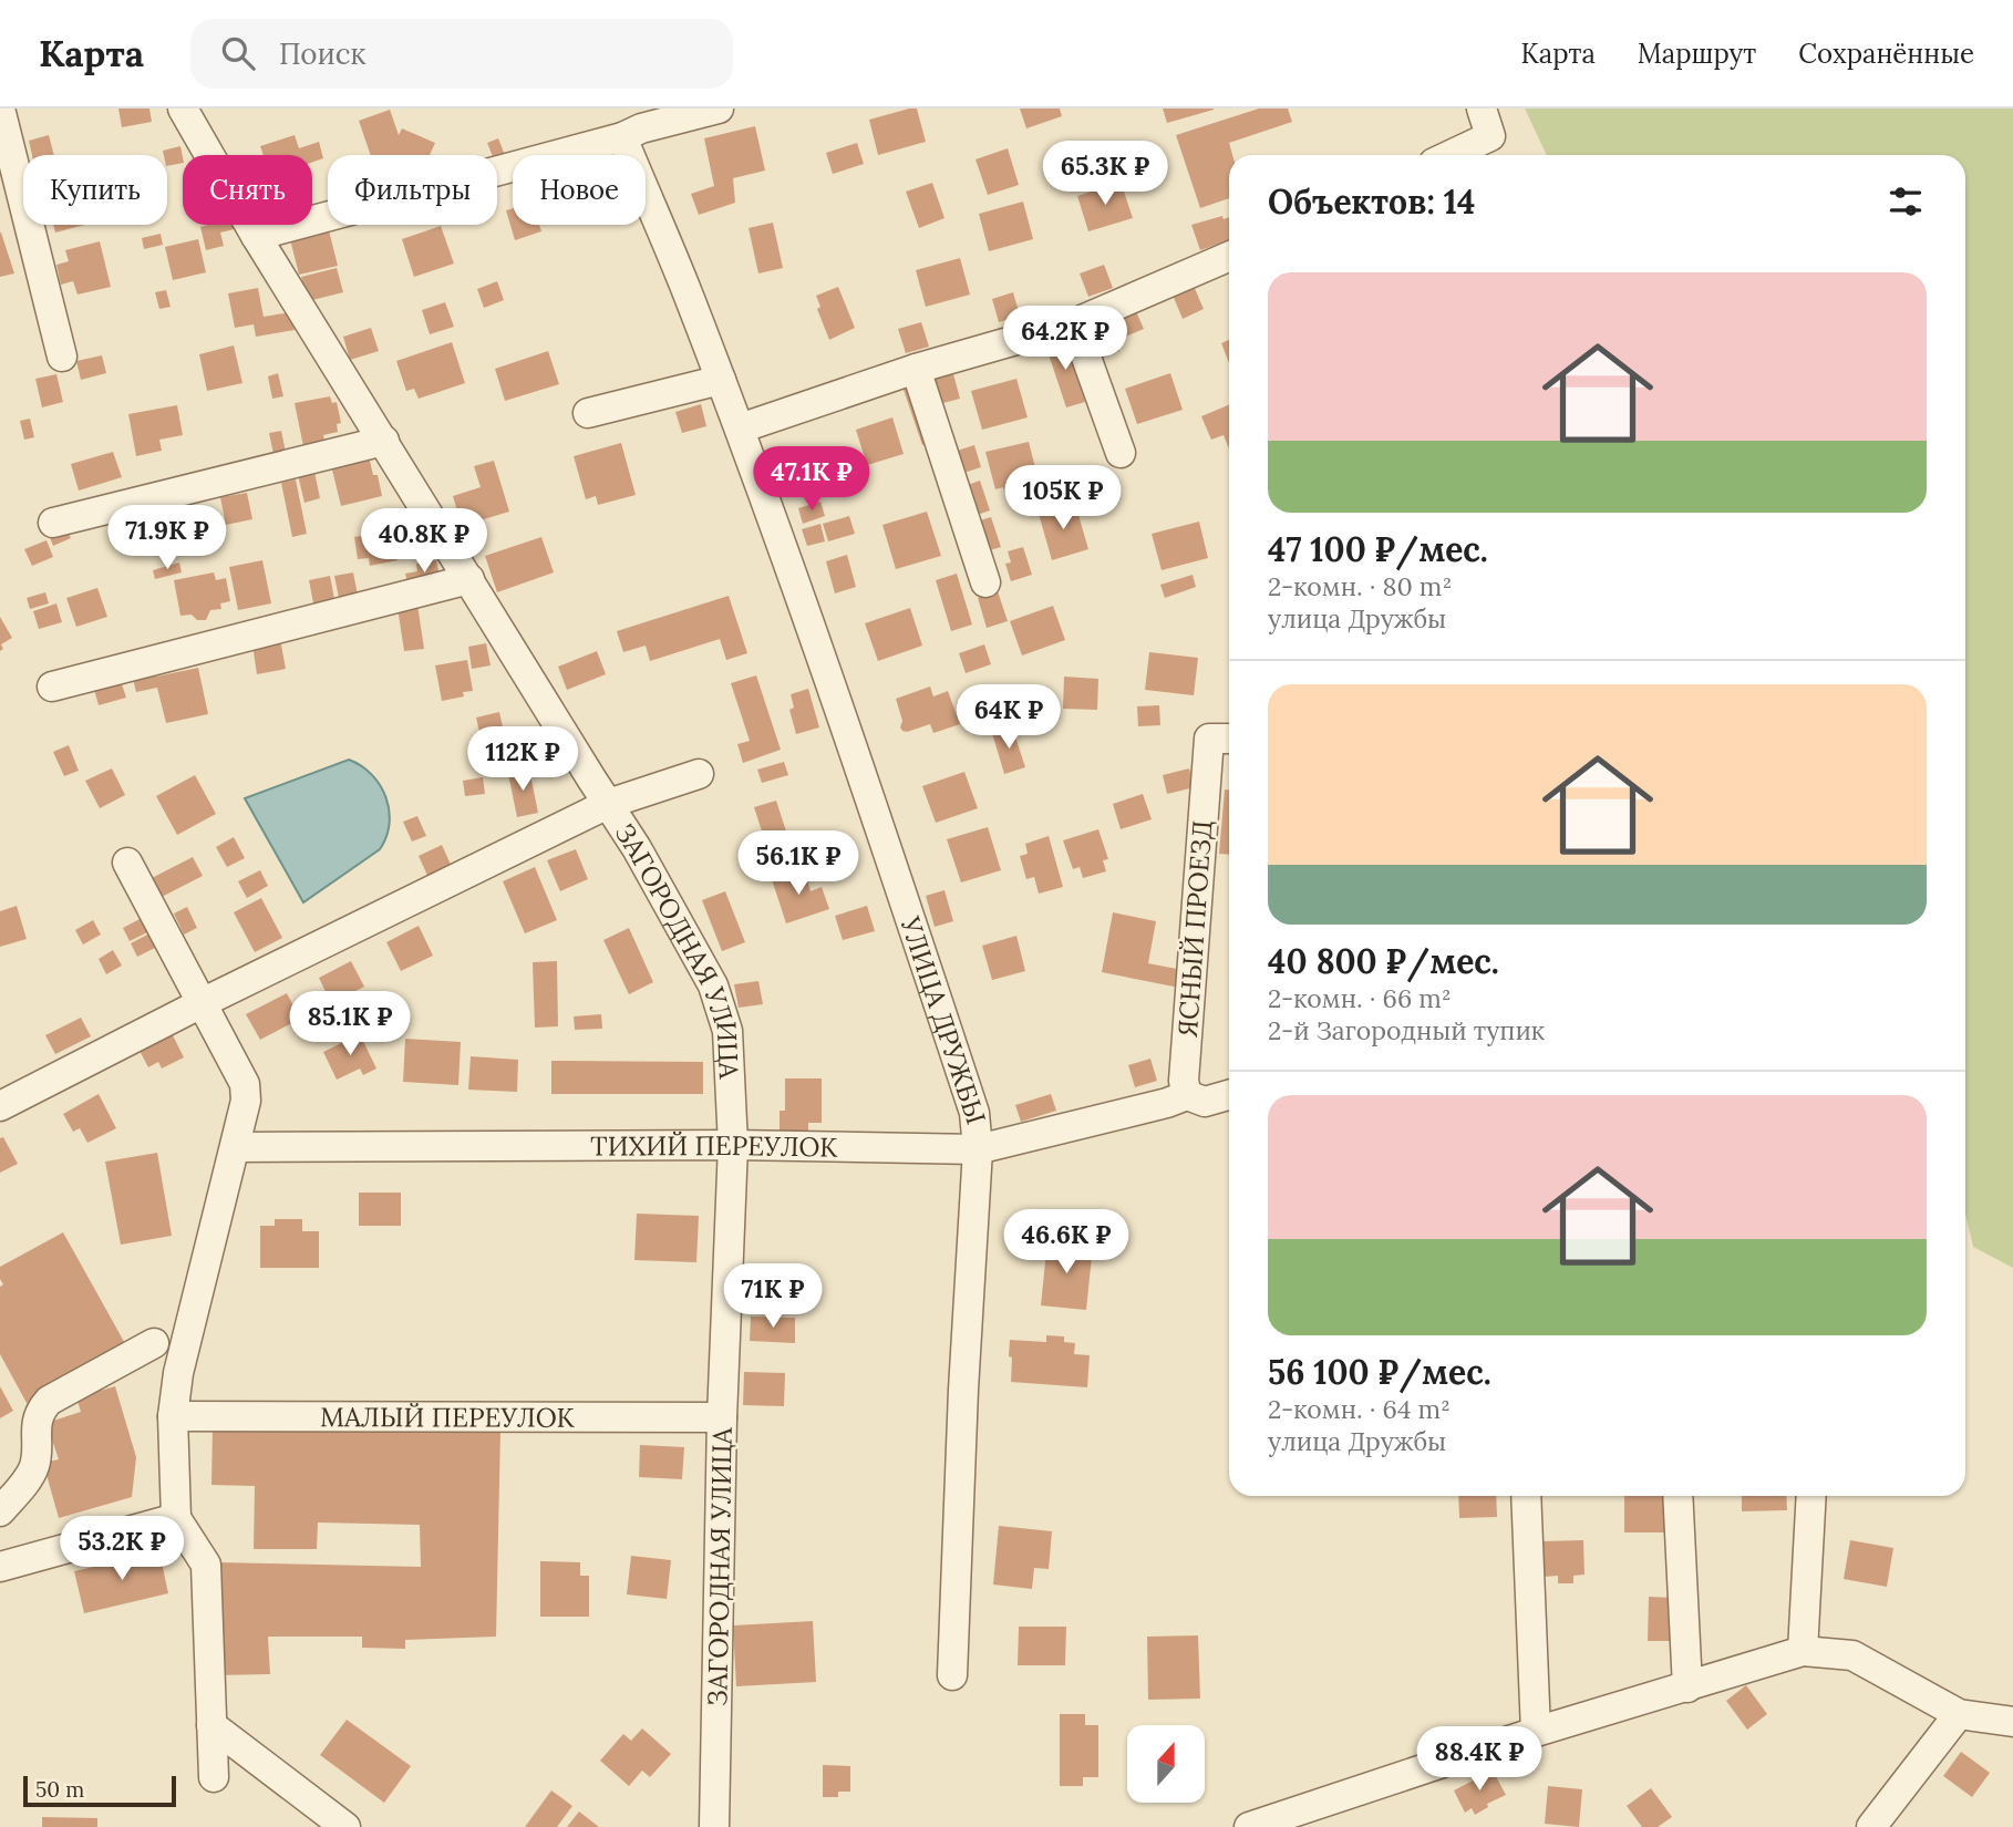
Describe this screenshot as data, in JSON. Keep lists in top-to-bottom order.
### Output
{
  "streets": {
    "street": [
      "ЯСНЫЙ ПРОЕЗД",
      "ЗАГОРОДНАЯ УЛИЦА",
      "УЛИЦА ДРУЖБЫ",
      "ТИХИЙ ПЕРЕУЛОК",
      "МАЛЫЙ ПЕРЕУЛОК"
    ]
  },
  "crossings": [
    ["ЯСНЫЙ ПРОЕЗД", "ТИХИЙ ПЕРЕУЛОК"],
    ["ЗАГОРОДНАЯ УЛИЦА", "ТИХИЙ ПЕРЕУЛОК"],
    ["ЗАГОРОДНАЯ УЛИЦА", "МАЛЫЙ ПЕРЕУЛОК"],
    ["УЛИЦА ДРУЖБЫ", "ТИХИЙ ПЕРЕУЛОК"]
  ],
  "scale_bar": "50 m",
  "north": "top",
  "page": {
    "header": "Карта",
    "search": "Поиск",
    "nav": ["Карта", "Маршрут", "Сохранённые"],
    "price": [
      "65.3K ₽",
      "64.2K ₽",
      "47.1K ₽",
      "105K ₽",
      "71.9K ₽",
      "40.8K ₽",
      "64K ₽",
      "112K ₽",
      "56.1K ₽",
      "85.1K ₽",
      "46.6K ₽",
      "71K ₽",
      "53.2K ₽",
      "88.4K ₽"
    ],
    "chip": [
      "Купить",
      "Снять",
      "Фильтры",
      "Новое"
    ],
    "heading": "Объектов: 14",
    "list": [
      {
        "name": "47 100 ₽/мес.",
        "note": "2-комн. · 80 m² · улица Дружбы"
      },
      {
        "name": "40 800 ₽/мес.",
        "note": "2-комн. · 66 m² · 2-й Загородный тупик"
      },
      {
        "name": "56 100 ₽/мес.",
        "note": "2-комн. · 64 m² · улица Дружбы"
      }
    ],
    "scale": "50 m"
  }
}
